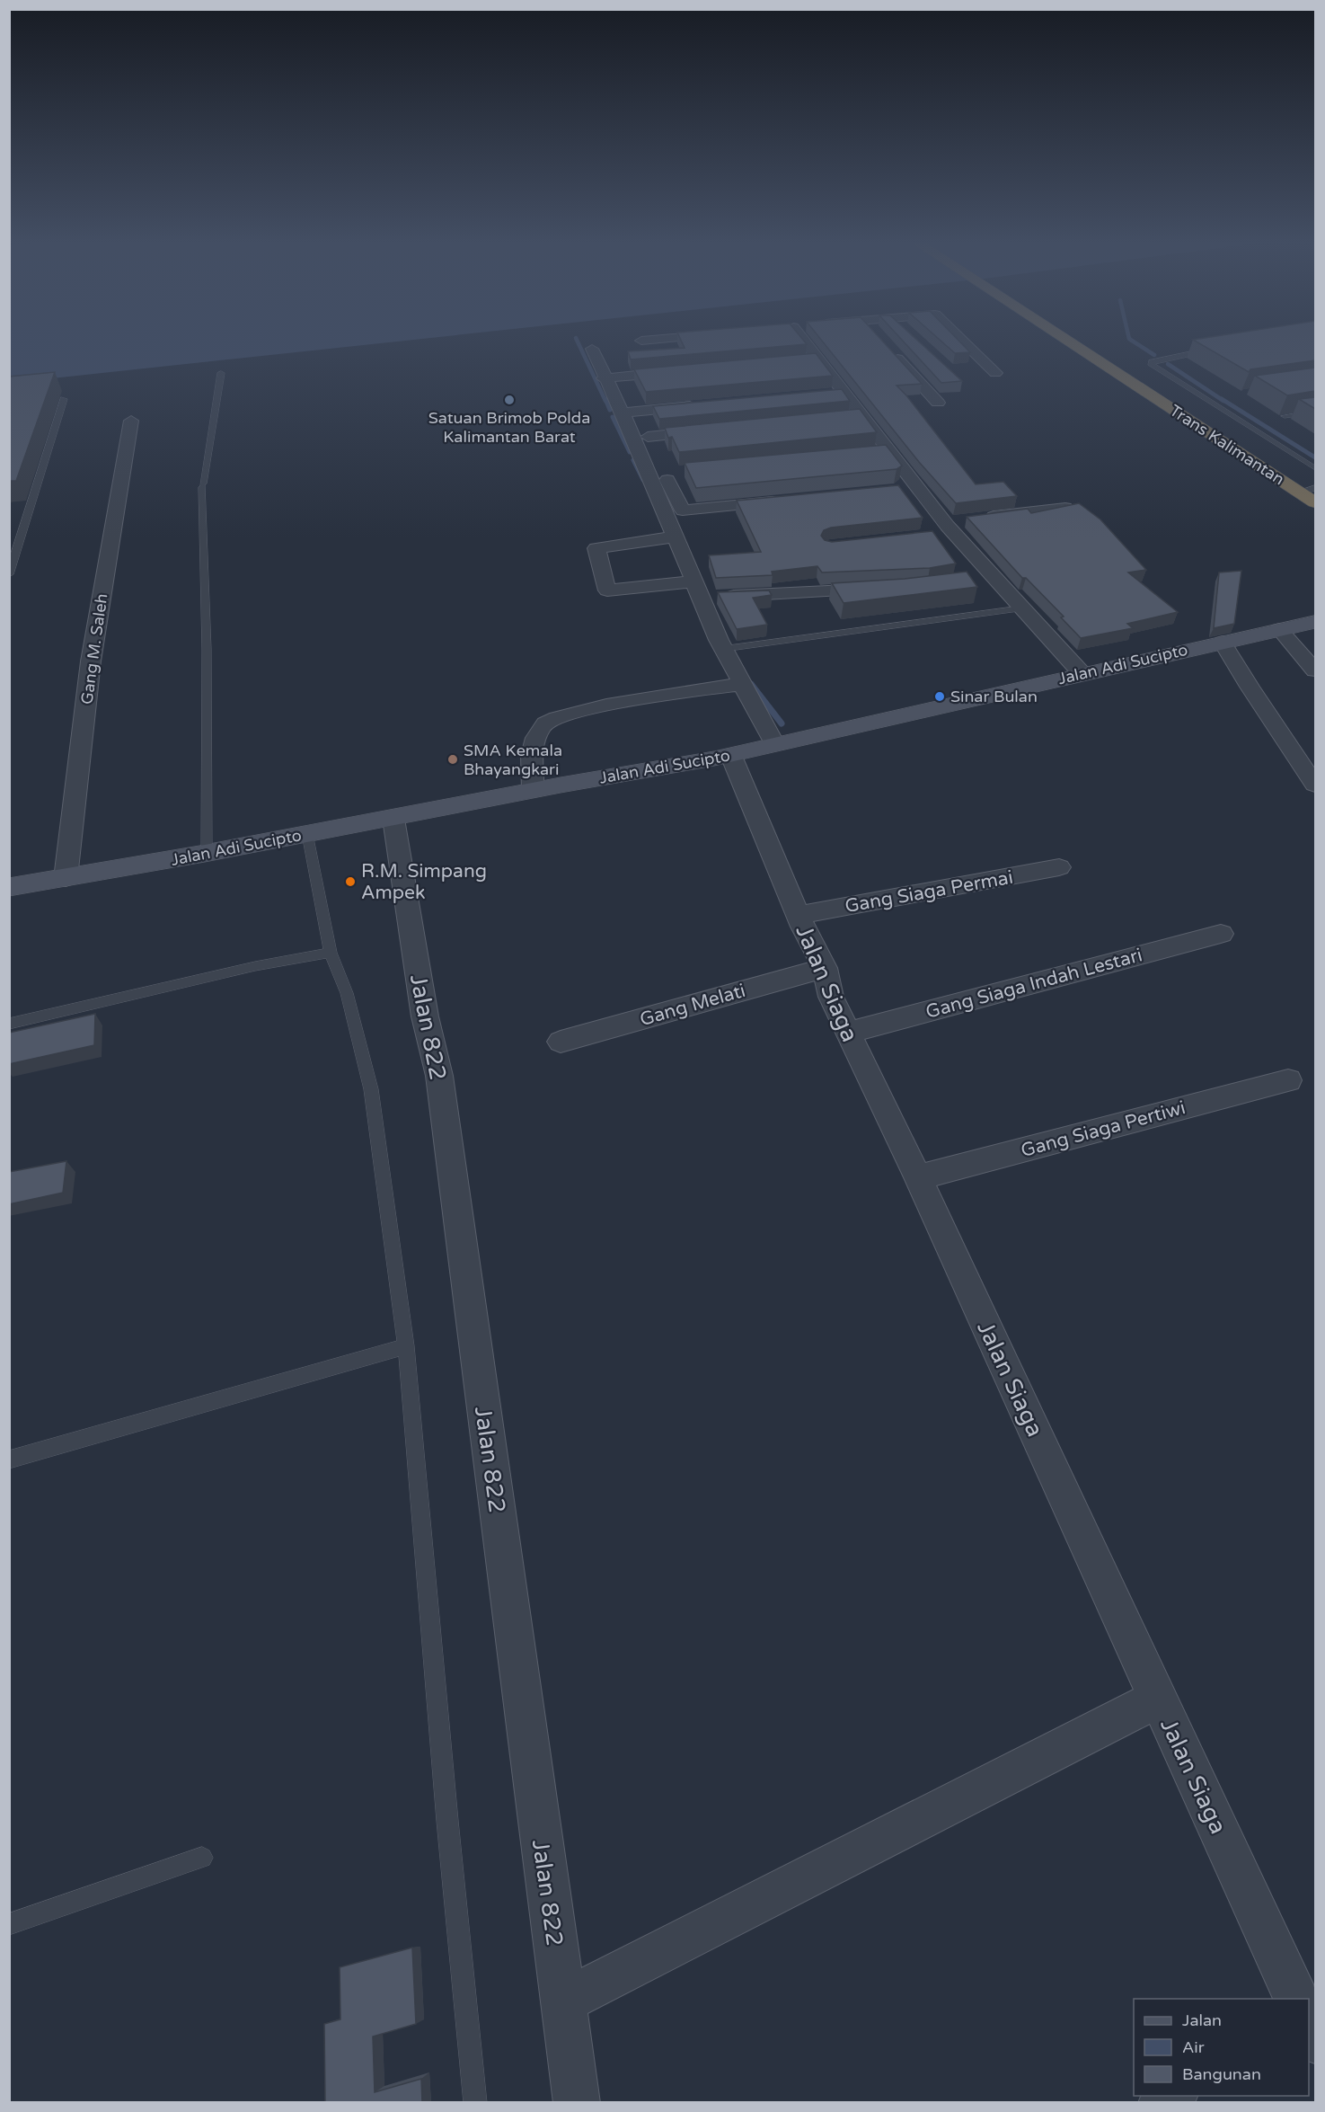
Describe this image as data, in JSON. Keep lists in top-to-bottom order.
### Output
{
  "streets": {
    "highway": ["Trans Kalimantan"],
    "main road": ["Jalan Adi Sucipto"],
    "street": [
      "Gang M. Saleh",
      "Gang Siaga Permai",
      "Jalan Siaga",
      "Gang Siaga Indah Lestari",
      "Gang Melati",
      "Jalan 822",
      "Gang Siaga Pertiwi"
    ]
  },
  "crossings": [
    ["Gang M. Saleh", "Jalan Adi Sucipto"],
    ["Jalan Adi Sucipto", "Jalan Siaga"],
    ["Jalan Adi Sucipto", "Jalan 822"],
    ["Gang Siaga Permai", "Jalan Siaga"],
    ["Jalan Siaga", "Gang Siaga Indah Lestari"],
    ["Jalan Siaga", "Gang Melati"],
    ["Jalan Siaga", "Gang Siaga Pertiwi"]
  ],
  "places": [
    "Satuan Brimob Polda Kalimantan Barat",
    "Sinar Bulan",
    "SMA Kemala Bhayangkari",
    "R.M. Simpang Ampek"
  ],
  "legend": ["Jalan", "Air", "Bangunan"]
}
